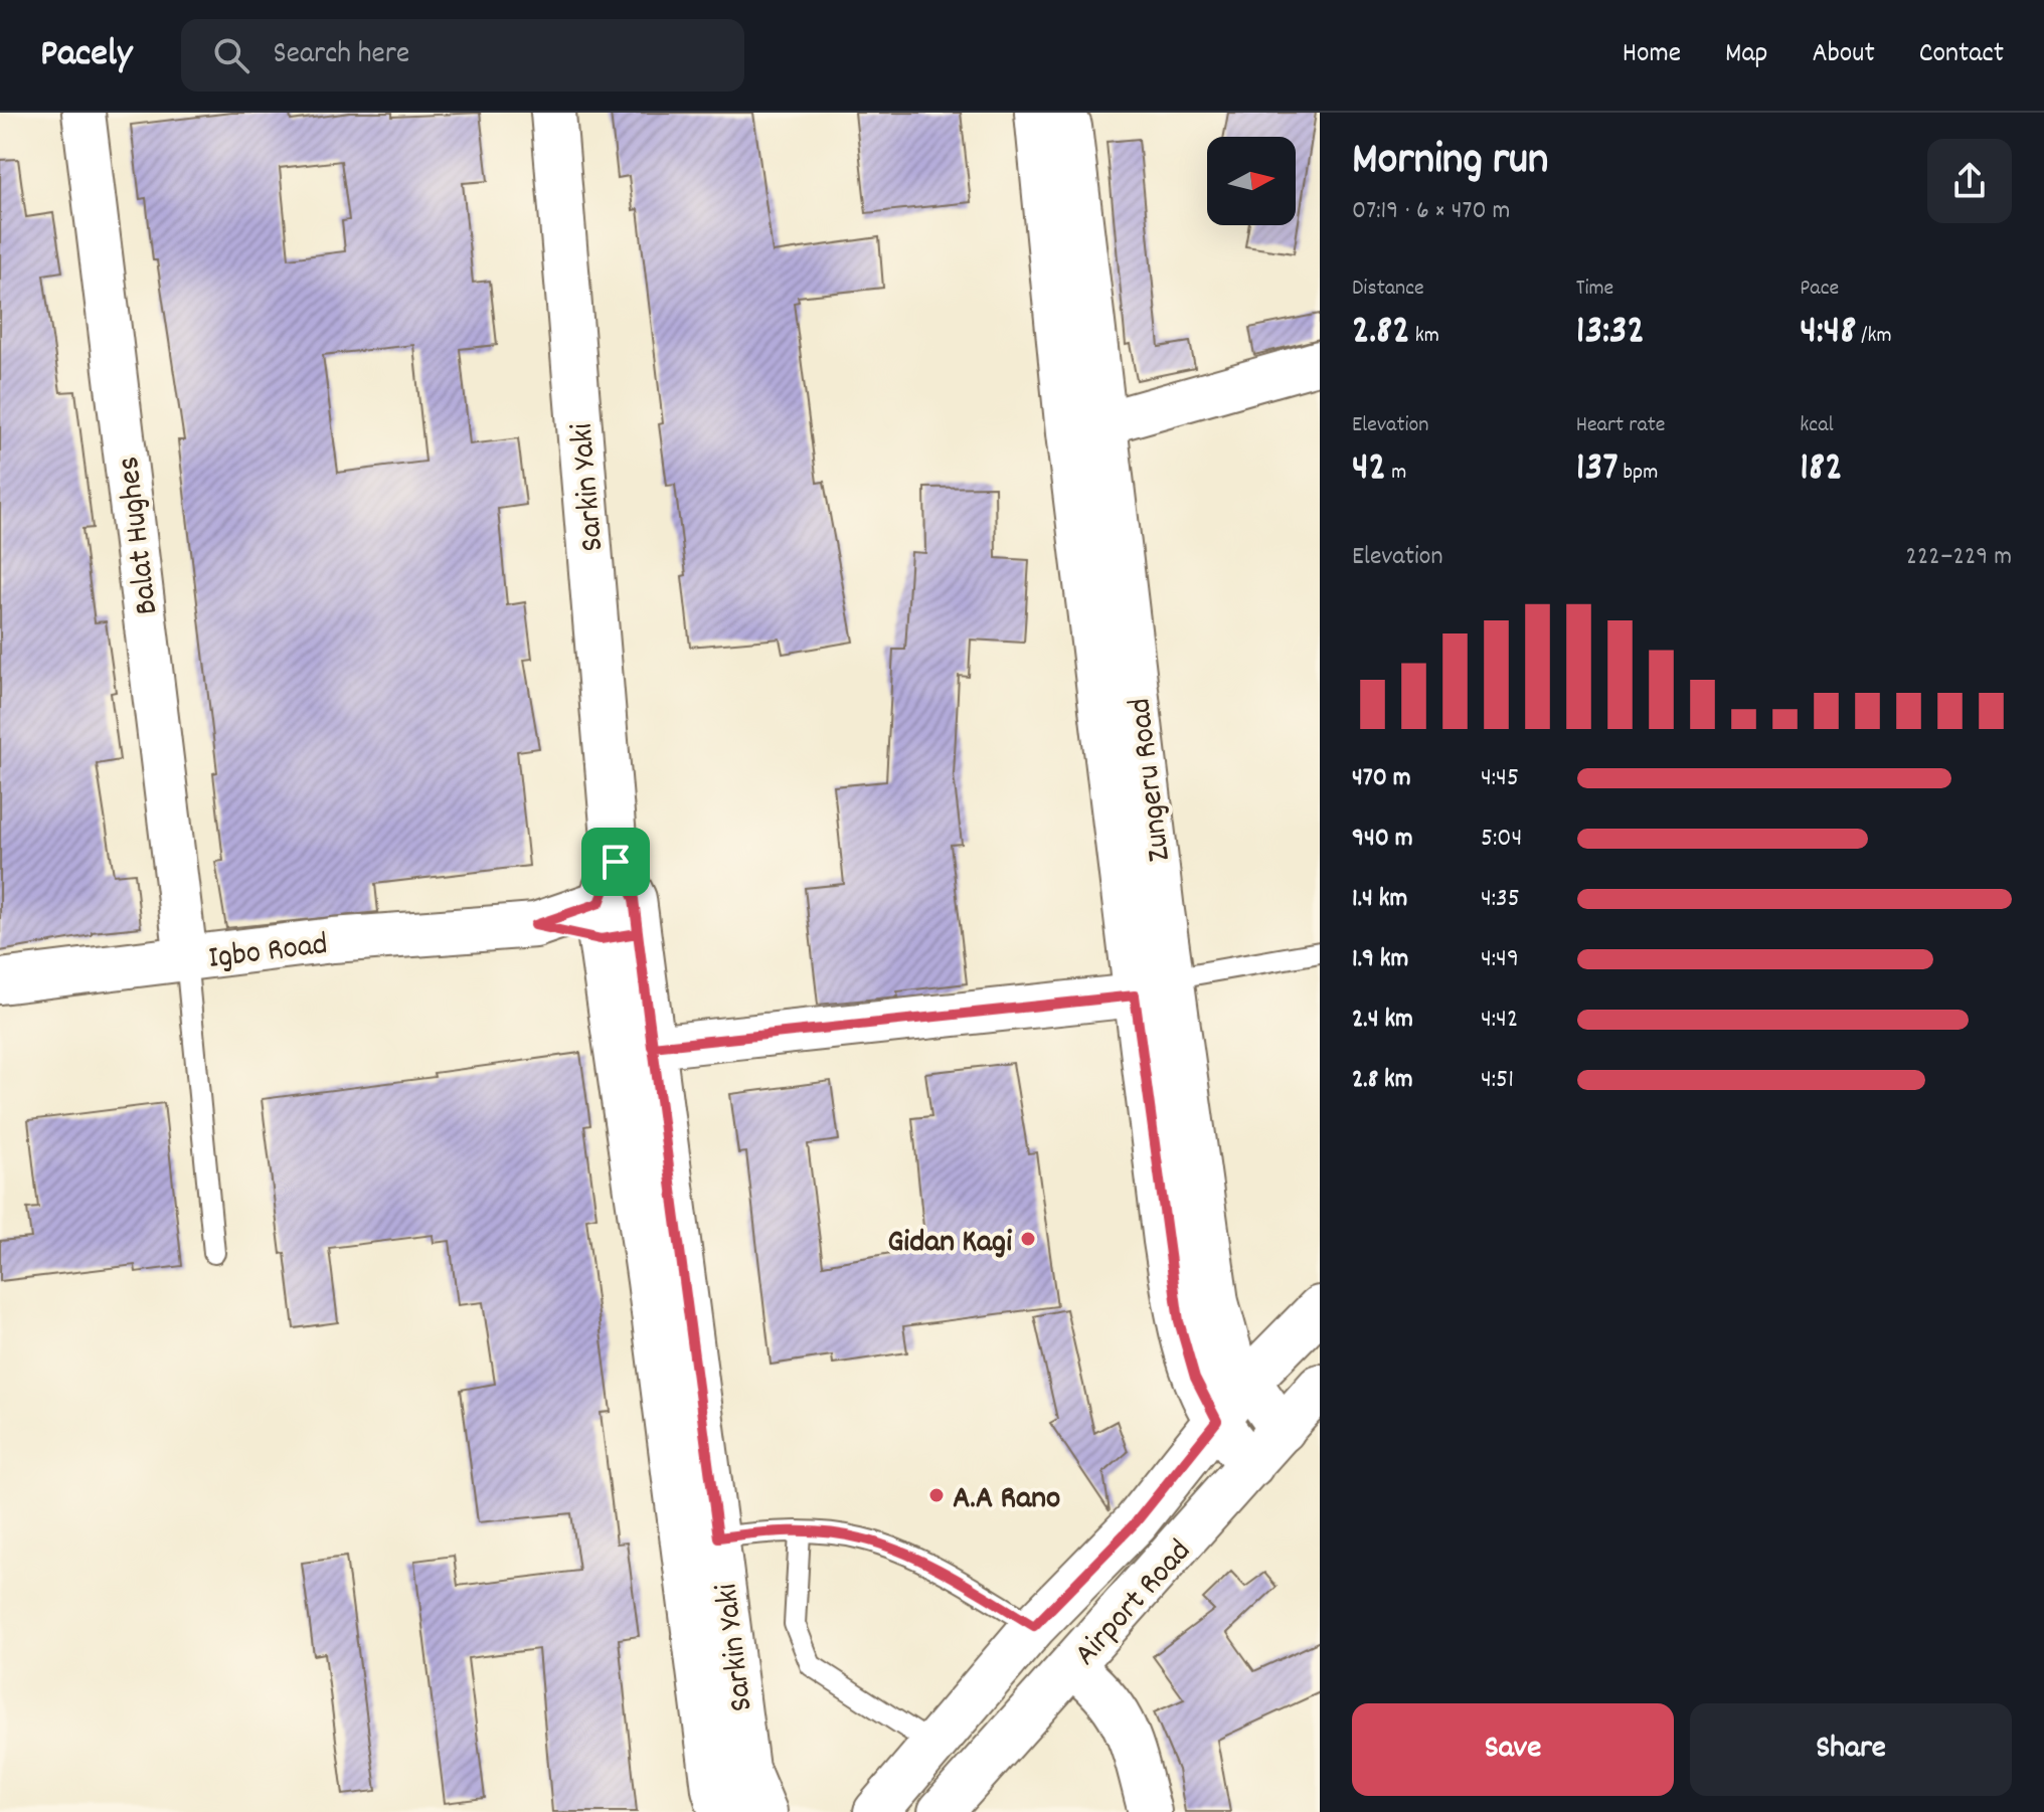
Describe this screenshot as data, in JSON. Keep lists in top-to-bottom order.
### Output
{
  "streets": {
    "street": [
      "Sarkin Yaki",
      "Balat Hughes",
      "Zungeru Road",
      "Igbo Road",
      "Airport Road"
    ]
  },
  "crossings": [
    ["Sarkin Yaki", "Igbo Road"],
    ["Balat Hughes", "Igbo Road"],
    ["Zungeru Road", "Airport Road"]
  ],
  "places": ["Gidan Kagi", "A.A Rano"],
  "north": "right",
  "page": {
    "header": "Pacely",
    "search": "Search here",
    "nav": [
      "Home",
      "Map",
      "About",
      "Contact"
    ],
    "heading": ["Morning run", "07:19 · 6 × 470 m"],
    "stats": [
      ["Distance", "2.82 km"],
      ["Time", "13:32"],
      ["Pace", "4:48 /km"],
      ["Elevation", "42 m"],
      ["Heart rate", "137 bpm"],
      ["kcal", "182"]
    ],
    "chart": ["Elevation", "222–229 m"],
    "list": [
      {
        "name": "470 m",
        "note": "4:45"
      },
      {
        "name": "940 m",
        "note": "5:04"
      },
      {
        "name": "1.4 km",
        "note": "4:35"
      },
      {
        "name": "1.9 km",
        "note": "4:49"
      },
      {
        "name": "2.4 km",
        "note": "4:42"
      },
      {
        "name": "2.8 km",
        "note": "4:51"
      }
    ],
    "buttons": ["Save", "Share"]
  }
}
